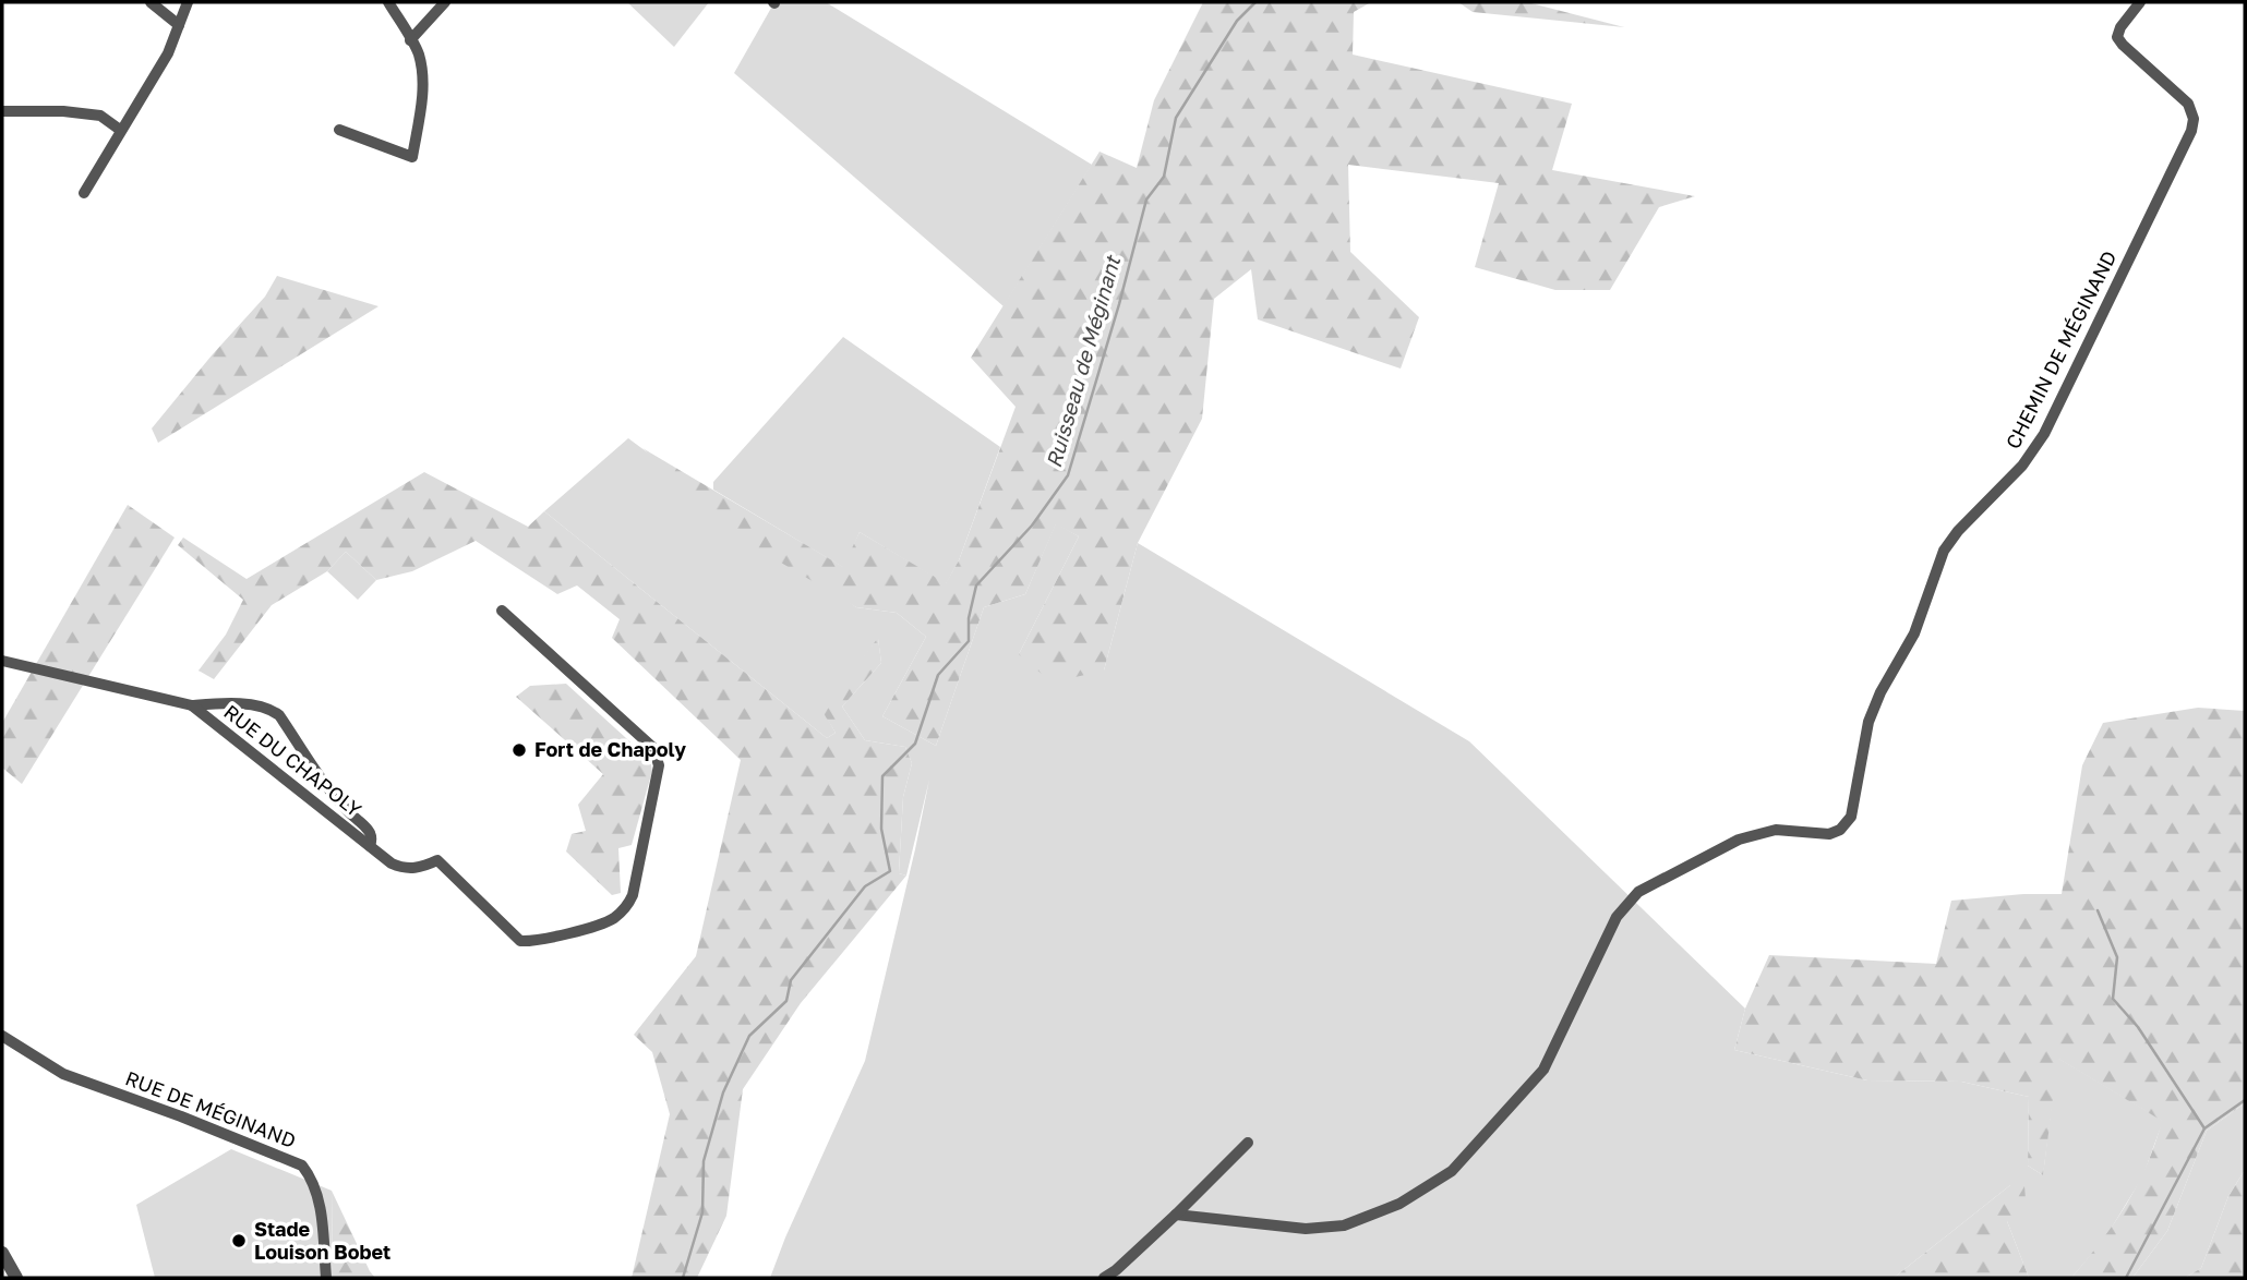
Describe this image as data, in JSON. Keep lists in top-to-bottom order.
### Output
{
  "streets": {
    "street": ["CHEMIN DE MÉGINAND", "RUE DU CHAPOLY", "RUE DE MÉGINAND"]
  },
  "water": ["Ruisseau de Méginant"],
  "places": ["Fort de Chapoly", "Stade Louison Bobet"]
}
